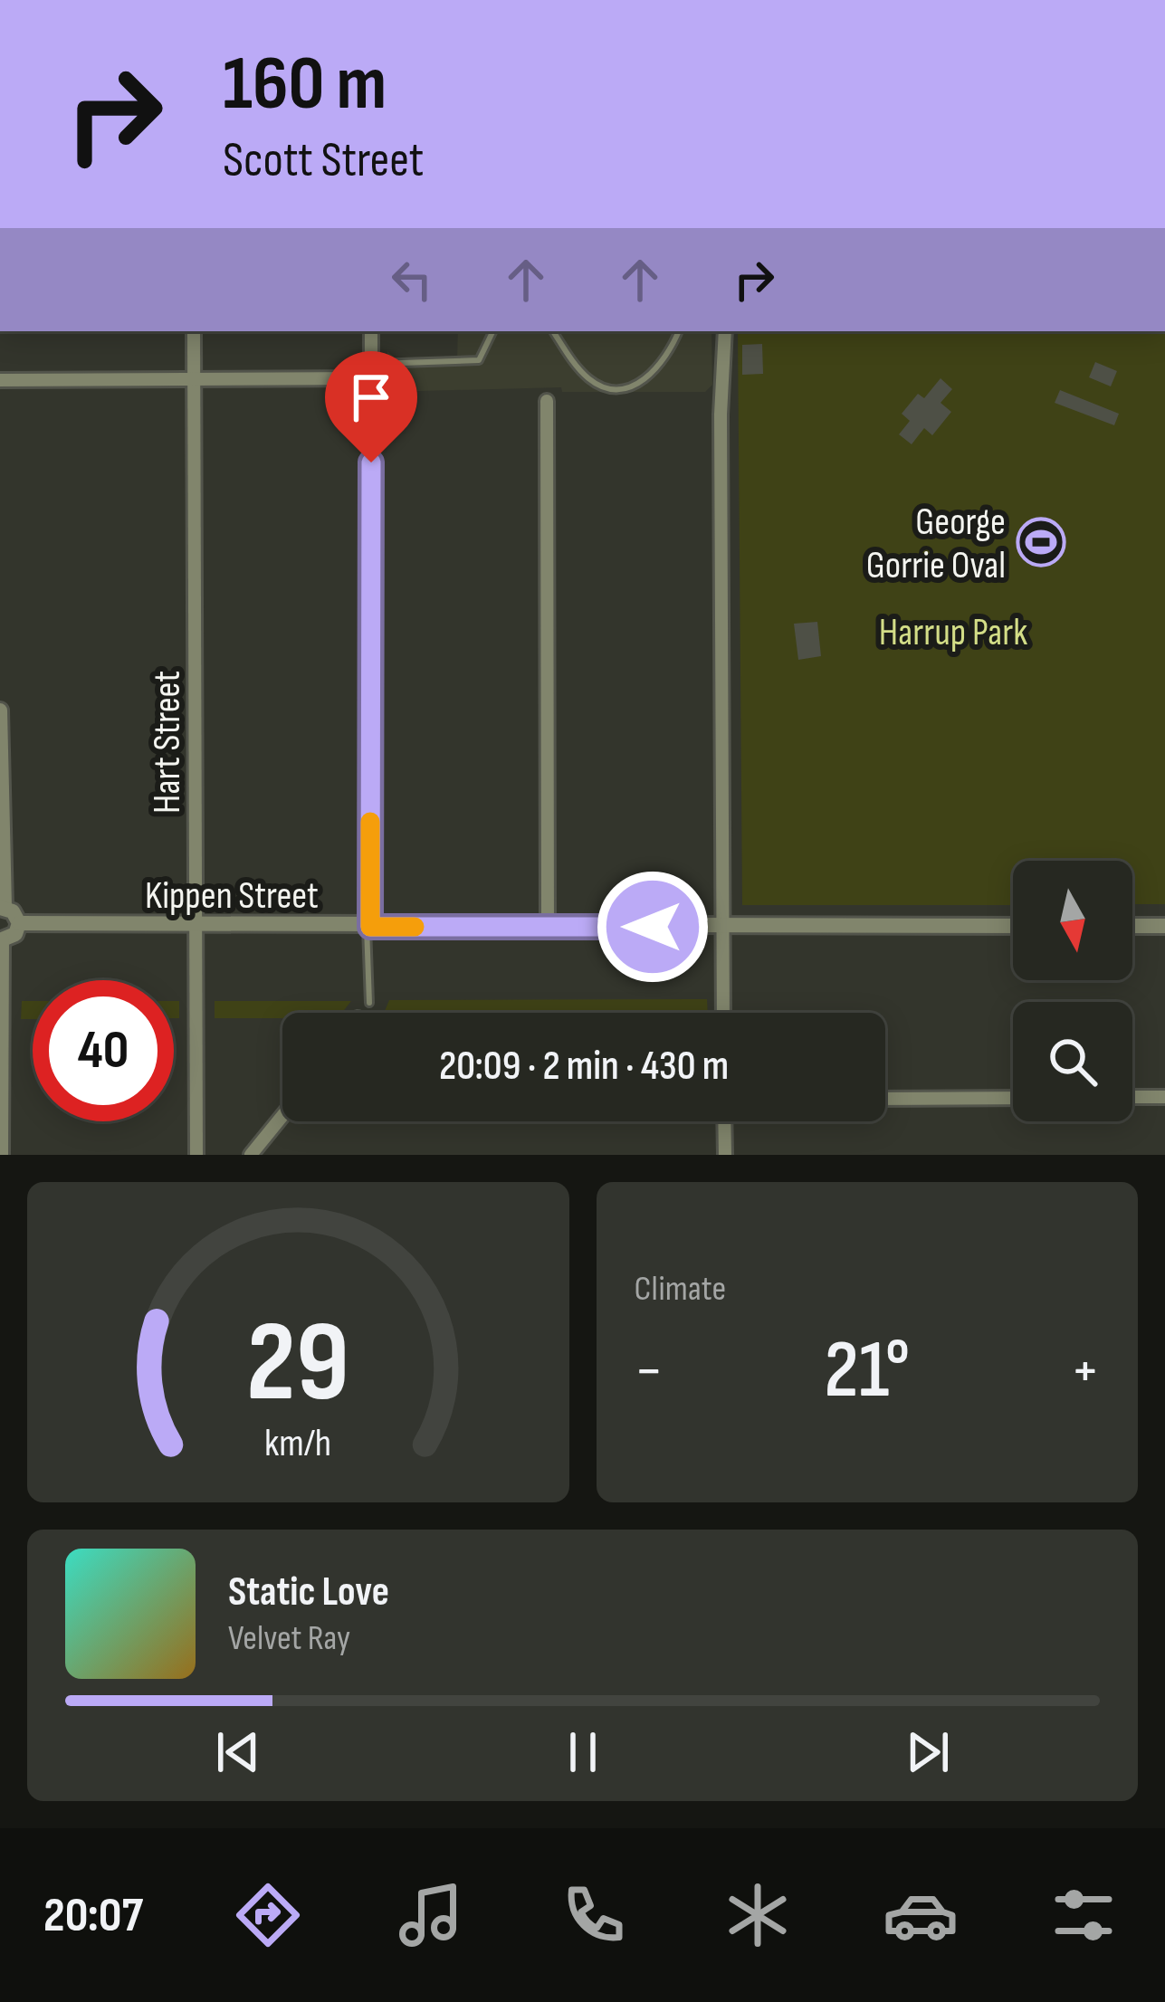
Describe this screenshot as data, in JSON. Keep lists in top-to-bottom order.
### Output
{
  "streets": {
    "street": ["Hart Street", "Kippen Street"]
  },
  "crossings": [
    ["Hart Street", "Kippen Street"]
  ],
  "parks": ["Harrup Park"],
  "places": {
    "sports": ["George Gorrie Oval"]
  },
  "north": "bottom",
  "page": {
    "turn": ["160 m", "Scott Street"],
    "limit": "40",
    "trip": "20:09 · 2 min · 430 m",
    "tile": "Climate",
    "heat": ["−", "21°", "+"],
    "song": ["Static Love", "Velvet Ray"],
    "tabs": "20:07",
    "gauge": ["29", "km/h"]
  }
}
